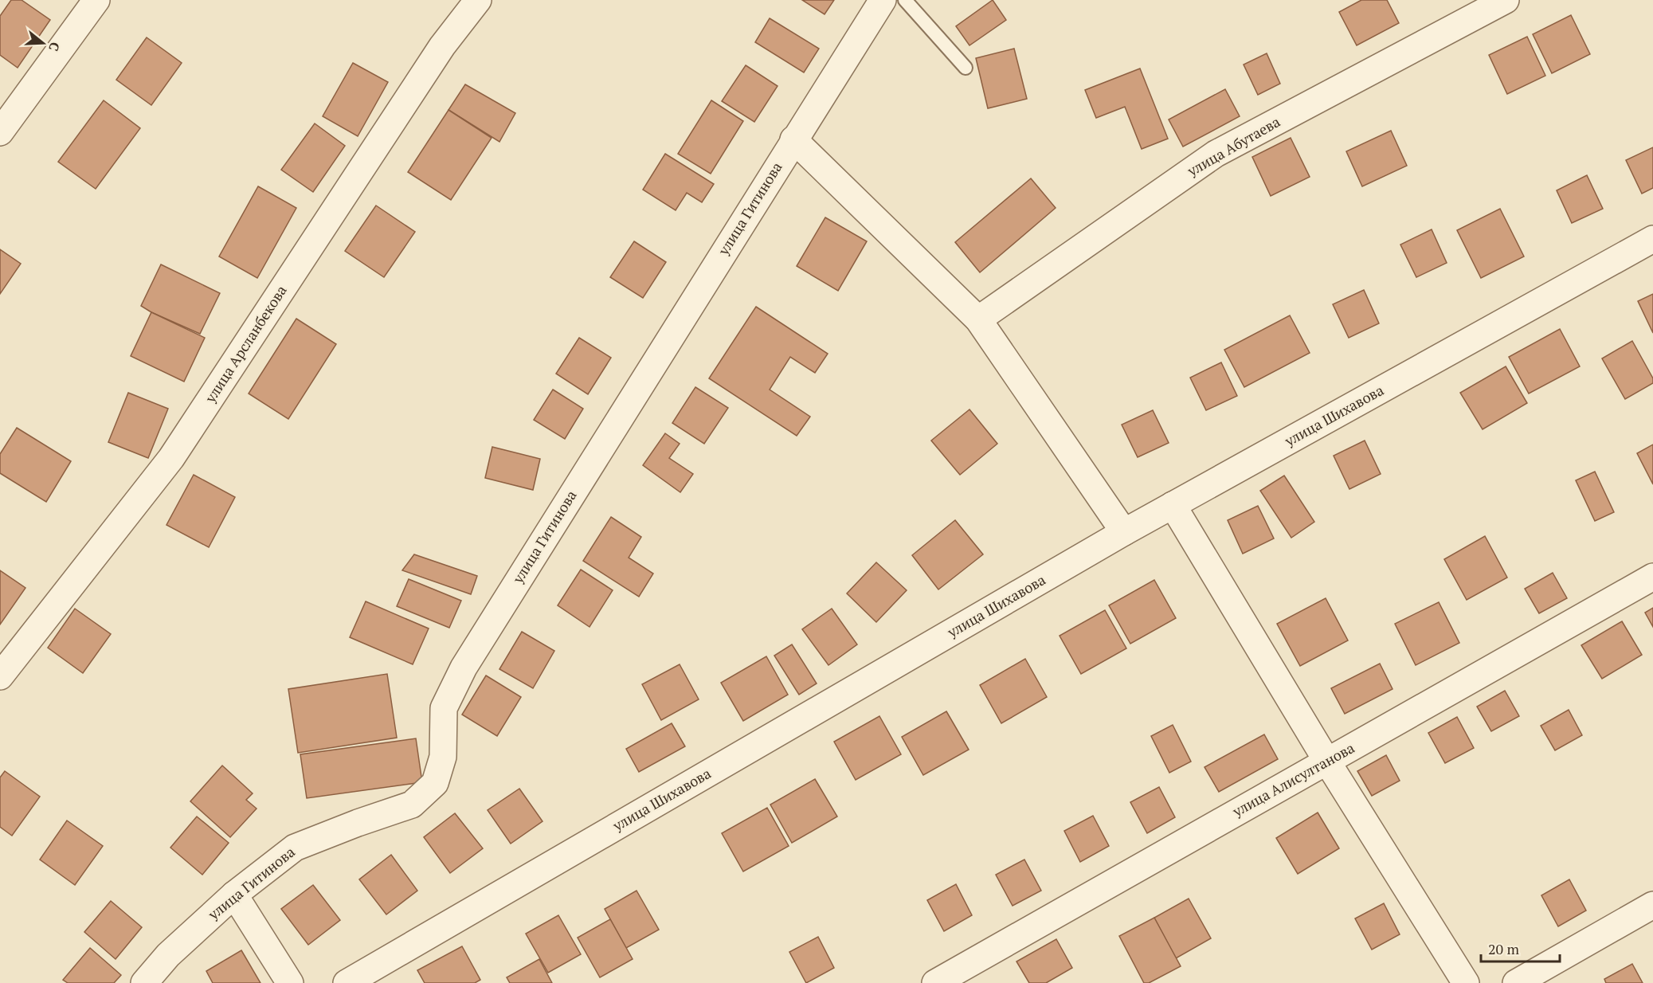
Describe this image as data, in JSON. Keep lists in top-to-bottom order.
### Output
{
  "streets": {
    "street": [
      "улица Абутаева",
      "улица Гитинова",
      "улица Арсланбекова",
      "улица Шихавова",
      "улица Алисултанова"
    ]
  },
  "scale_bar": "20 m",
  "north": "right"
}
